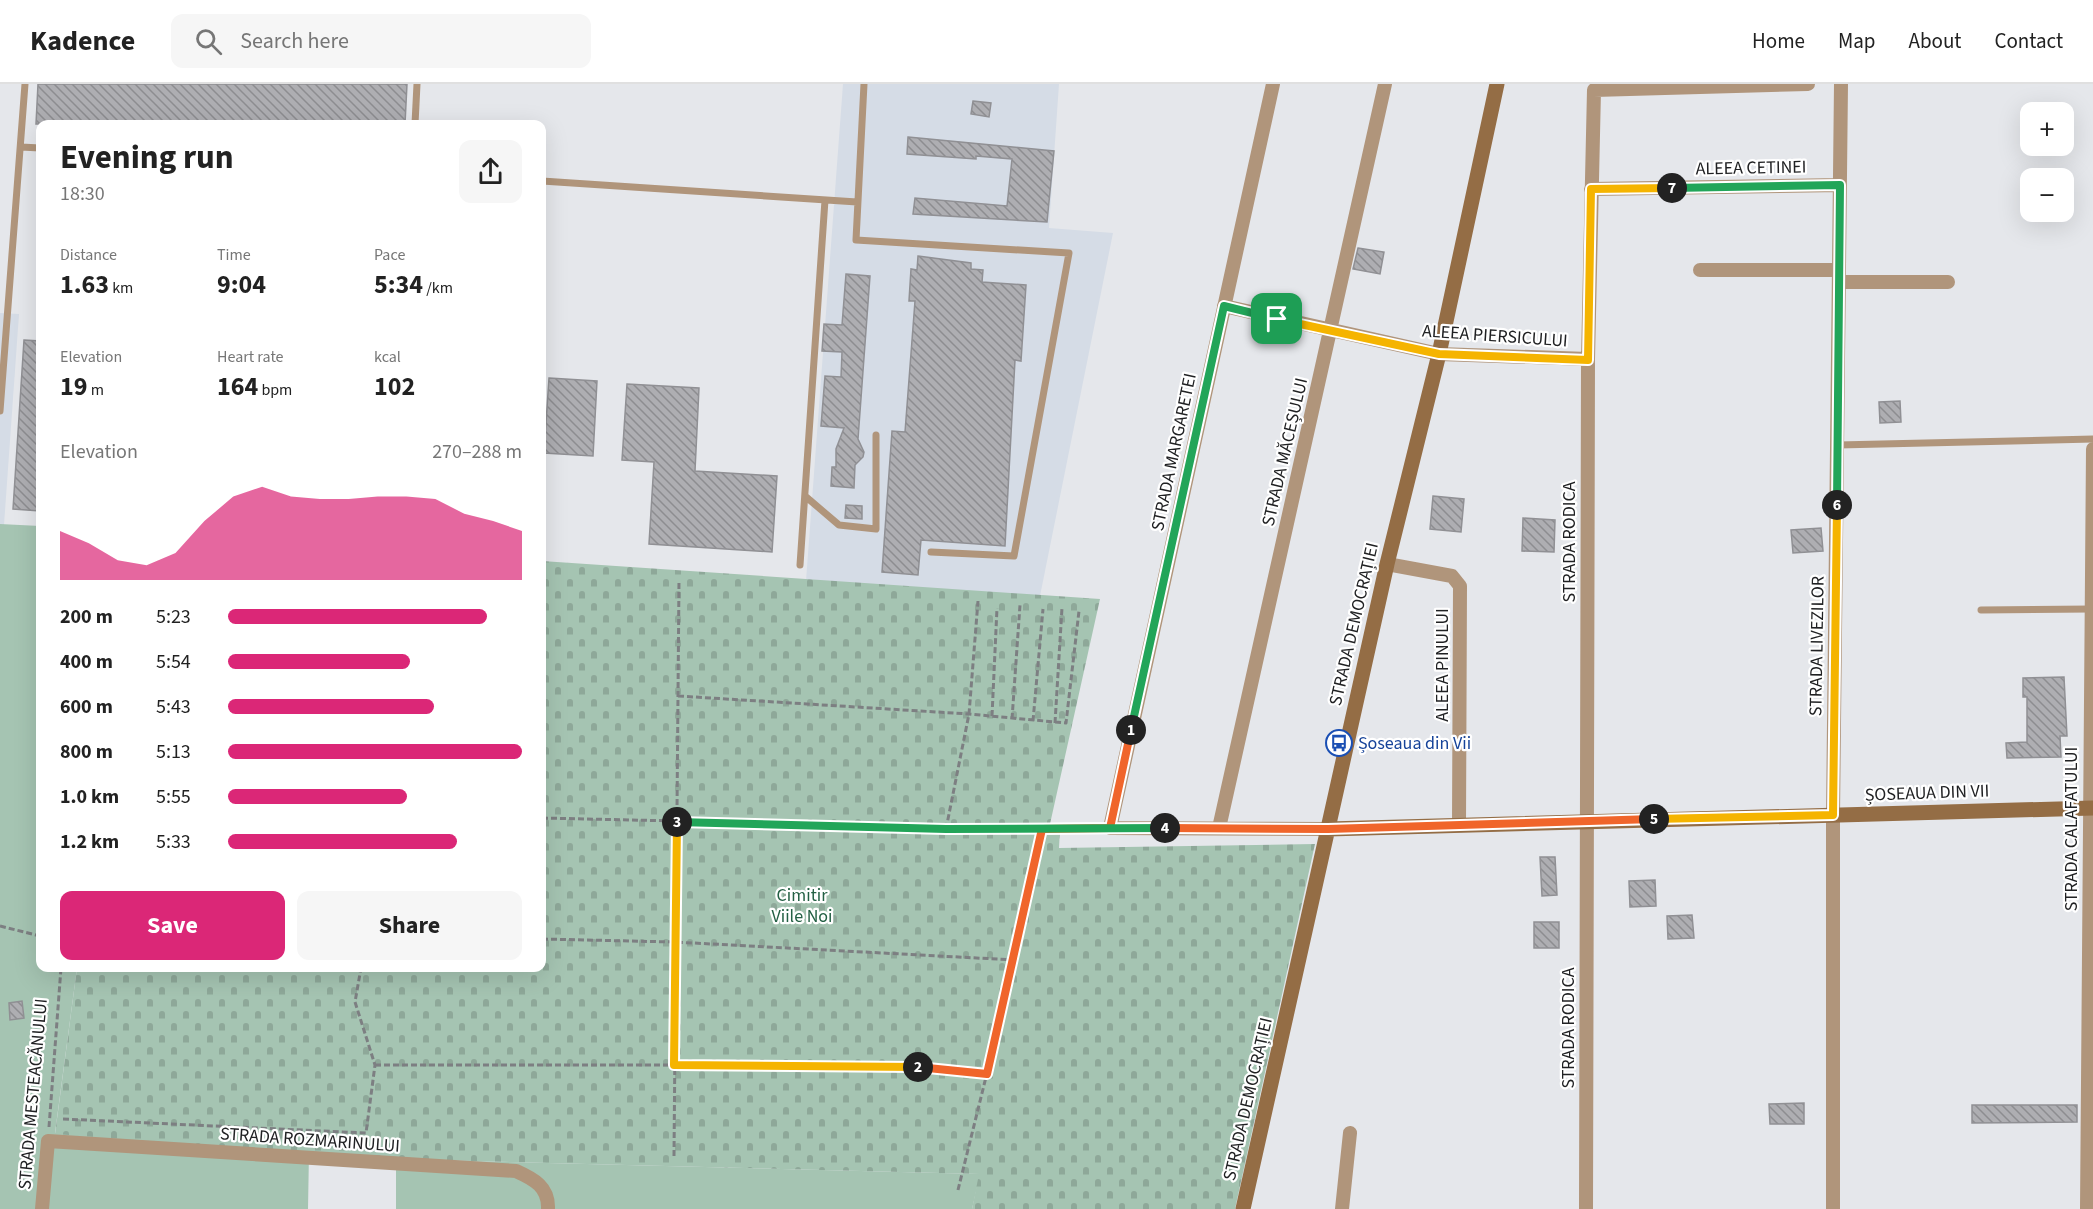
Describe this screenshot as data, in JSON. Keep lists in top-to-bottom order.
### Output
{
  "streets": {
    "street": [
      "ALEEA CETINEI",
      "ALEEA PIERSICULUI",
      "STRADA MARGARETEI",
      "STRADA MĂCEȘULUI",
      "STRADA RODICA",
      "STRADA DEMOCRAȚIEI",
      "STRADA LIVEZILOR",
      "ALEEA PINULUI",
      "ȘOSEAUA DIN VII",
      "STRADA CALAFATULUI",
      "STRADA MESTEACĂNULUI",
      "STRADA ROZMARINULUI"
    ]
  },
  "crossings": [
    ["ALEEA CETINEI", "STRADA RODICA"],
    ["ALEEA CETINEI", "STRADA LIVEZILOR"],
    ["ALEEA PIERSICULUI", "STRADA MARGARETEI"],
    ["ALEEA PIERSICULUI", "STRADA MĂCEȘULUI"],
    ["ALEEA PIERSICULUI", "STRADA RODICA"],
    ["ALEEA PIERSICULUI", "STRADA DEMOCRAȚIEI"],
    ["STRADA MARGARETEI", "ȘOSEAUA DIN VII"],
    ["STRADA MĂCEȘULUI", "ȘOSEAUA DIN VII"],
    ["STRADA RODICA", "ȘOSEAUA DIN VII"],
    ["STRADA DEMOCRAȚIEI", "ALEEA PINULUI"],
    ["STRADA DEMOCRAȚIEI", "ȘOSEAUA DIN VII"],
    ["STRADA LIVEZILOR", "ȘOSEAUA DIN VII"],
    ["ALEEA PINULUI", "ȘOSEAUA DIN VII"],
    ["ȘOSEAUA DIN VII", "STRADA CALAFATULUI"],
    ["STRADA MESTEACĂNULUI", "STRADA ROZMARINULUI"]
  ],
  "parks": ["Cimitir Viile Noi"],
  "places": {
    "bus stop": ["Șoseaua din Vii"]
  },
  "page": {
    "header": "Kadence",
    "search": "Search here",
    "nav": [
      "Home",
      "Map",
      "About",
      "Contact"
    ],
    "map_buttons": ["+", "−"],
    "heading": ["Evening run", "18:30"],
    "pins": [
      "7",
      "6",
      "1",
      "5",
      "3",
      "4",
      "2"
    ],
    "stats": [
      ["Distance", "1.63 km"],
      ["Time", "9:04"],
      ["Pace", "5:34 /km"],
      ["Elevation", "19 m"],
      ["Heart rate", "164 bpm"],
      ["kcal", "102"]
    ],
    "chart": ["Elevation", "270–288 m"],
    "list": [
      {
        "name": "200 m",
        "note": "5:23"
      },
      {
        "name": "400 m",
        "note": "5:54"
      },
      {
        "name": "600 m",
        "note": "5:43"
      },
      {
        "name": "800 m",
        "note": "5:13"
      },
      {
        "name": "1.0 km",
        "note": "5:55"
      },
      {
        "name": "1.2 km",
        "note": "5:33"
      }
    ],
    "buttons": ["Save", "Share"]
  }
}
